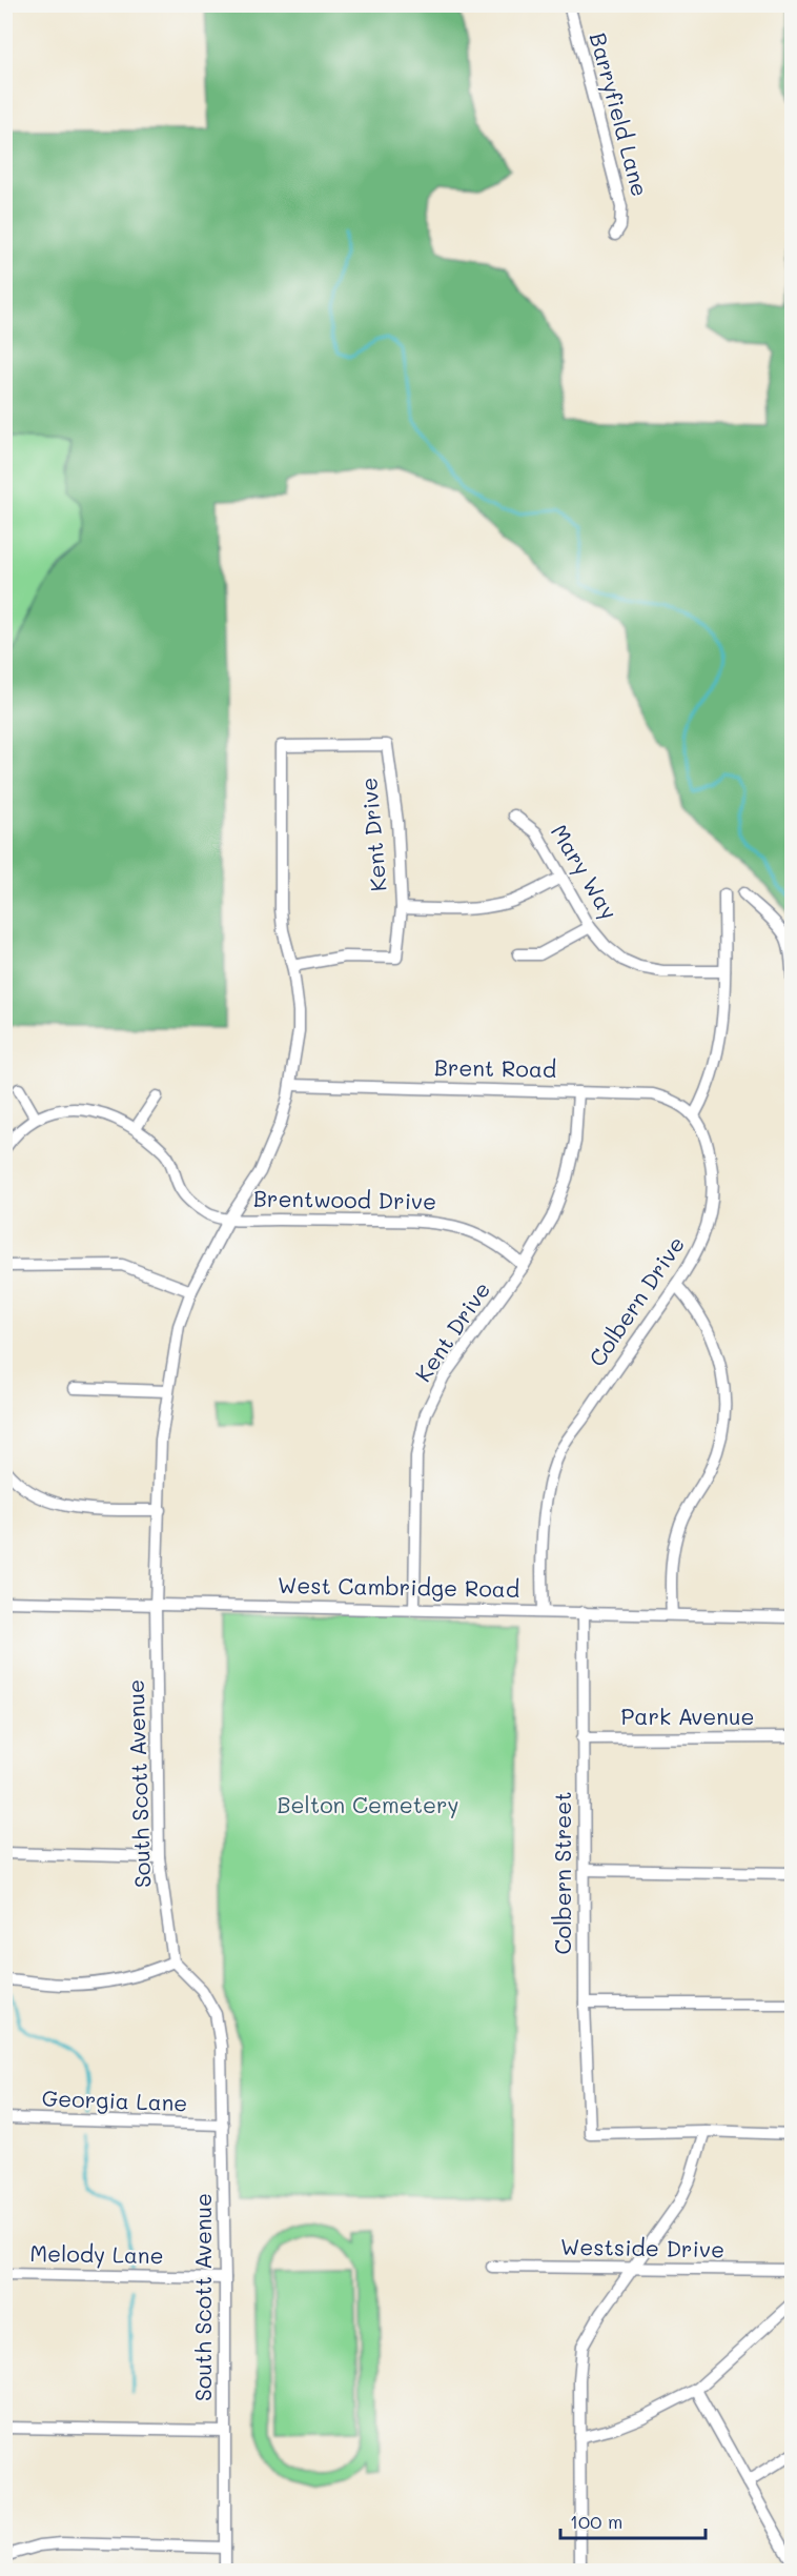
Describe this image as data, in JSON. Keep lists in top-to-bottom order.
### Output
{
  "streets": {
    "street": [
      "Barryfield Lane",
      "Kent Drive",
      "Mary Way",
      "Brent Road",
      "Brentwood Drive",
      "Colbern Drive",
      "West Cambridge Road",
      "Park Avenue",
      "South Scott Avenue",
      "Colbern Street",
      "Georgia Lane",
      "Westside Drive",
      "Melody Lane"
    ]
  },
  "crossings": [
    ["Kent Drive", "Brent Road"],
    ["Kent Drive", "Brentwood Drive"],
    ["Kent Drive", "West Cambridge Road"],
    ["Brent Road", "Brentwood Drive"],
    ["Brent Road", "Colbern Drive"],
    ["Brentwood Drive", "South Scott Avenue"],
    ["Colbern Drive", "West Cambridge Road"],
    ["West Cambridge Road", "South Scott Avenue"],
    ["West Cambridge Road", "Colbern Street"],
    ["Park Avenue", "Colbern Street"],
    ["South Scott Avenue", "Georgia Lane"],
    ["South Scott Avenue", "Melody Lane"]
  ],
  "parks": ["Belton Cemetery"],
  "scale_bar": "100 m"
}
